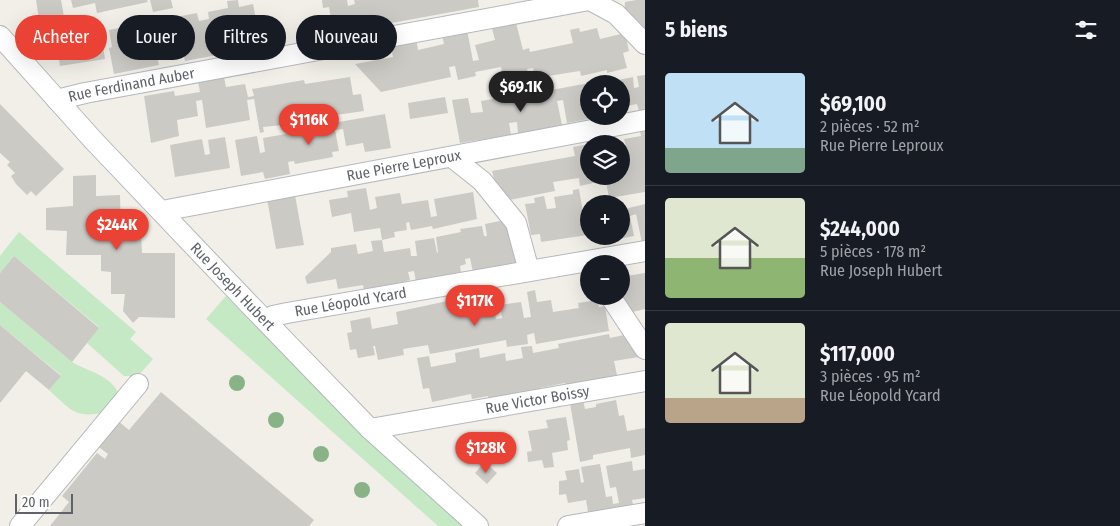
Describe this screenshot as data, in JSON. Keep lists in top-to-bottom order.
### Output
{
  "streets": {
    "street": [
      "Rue Ferdinand Auber",
      "Rue Pierre Leproux",
      "Rue Joseph Hubert",
      "Rue Léopold Ycard",
      "Rue Victor Boissy"
    ]
  },
  "crossings": [
    ["Rue Ferdinand Auber", "Rue Joseph Hubert"],
    ["Rue Pierre Leproux", "Rue Joseph Hubert"],
    ["Rue Joseph Hubert", "Rue Léopold Ycard"],
    ["Rue Joseph Hubert", "Rue Victor Boissy"]
  ],
  "scale_bar": "20 m",
  "page": {
    "heading": "5 biens",
    "chip": [
      "Acheter",
      "Louer",
      "Filtres",
      "Nouveau"
    ],
    "list": [
      {
        "name": "$69,100",
        "note": "2 pièces · 52 m² · Rue Pierre Leproux"
      },
      {
        "name": "$244,000",
        "note": "5 pièces · 178 m² · Rue Joseph Hubert"
      },
      {
        "name": "$117,000",
        "note": "3 pièces · 95 m² · Rue Léopold Ycard"
      }
    ],
    "price": [
      "$69.1K",
      "$116K",
      "$244K",
      "$117K",
      "$128K"
    ],
    "map_buttons": ["+", "−"],
    "scale": "20 m"
  }
}
